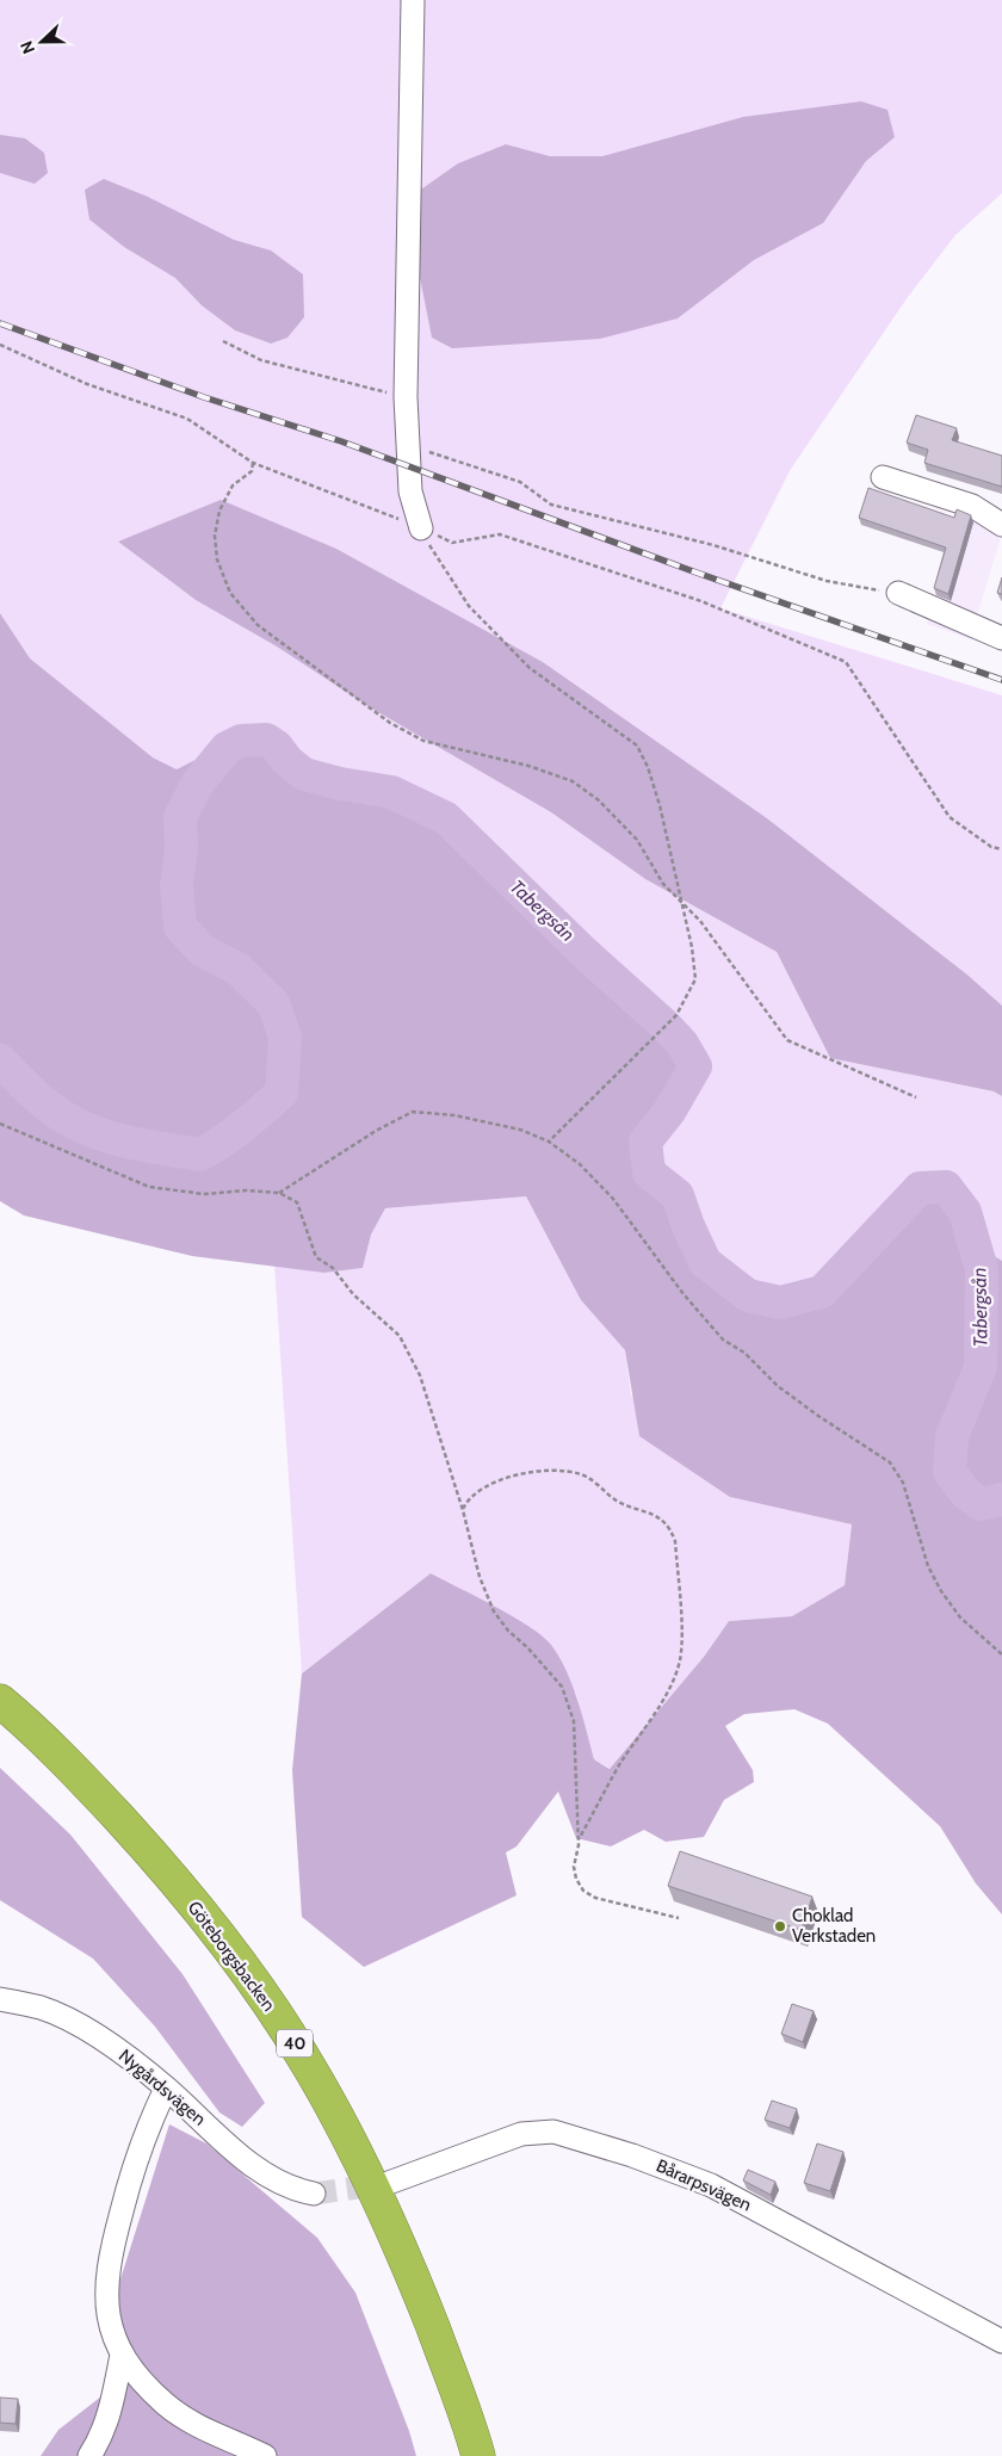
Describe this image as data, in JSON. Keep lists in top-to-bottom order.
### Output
{
  "streets": {
    "highway": ["Göteborgsbacken", "40"],
    "street": ["Nygårdsvägen", "Bårarpsvägen"]
  },
  "water": ["Tabergsån"],
  "places": ["Choklad Verkstaden"],
  "north": "left"
}
